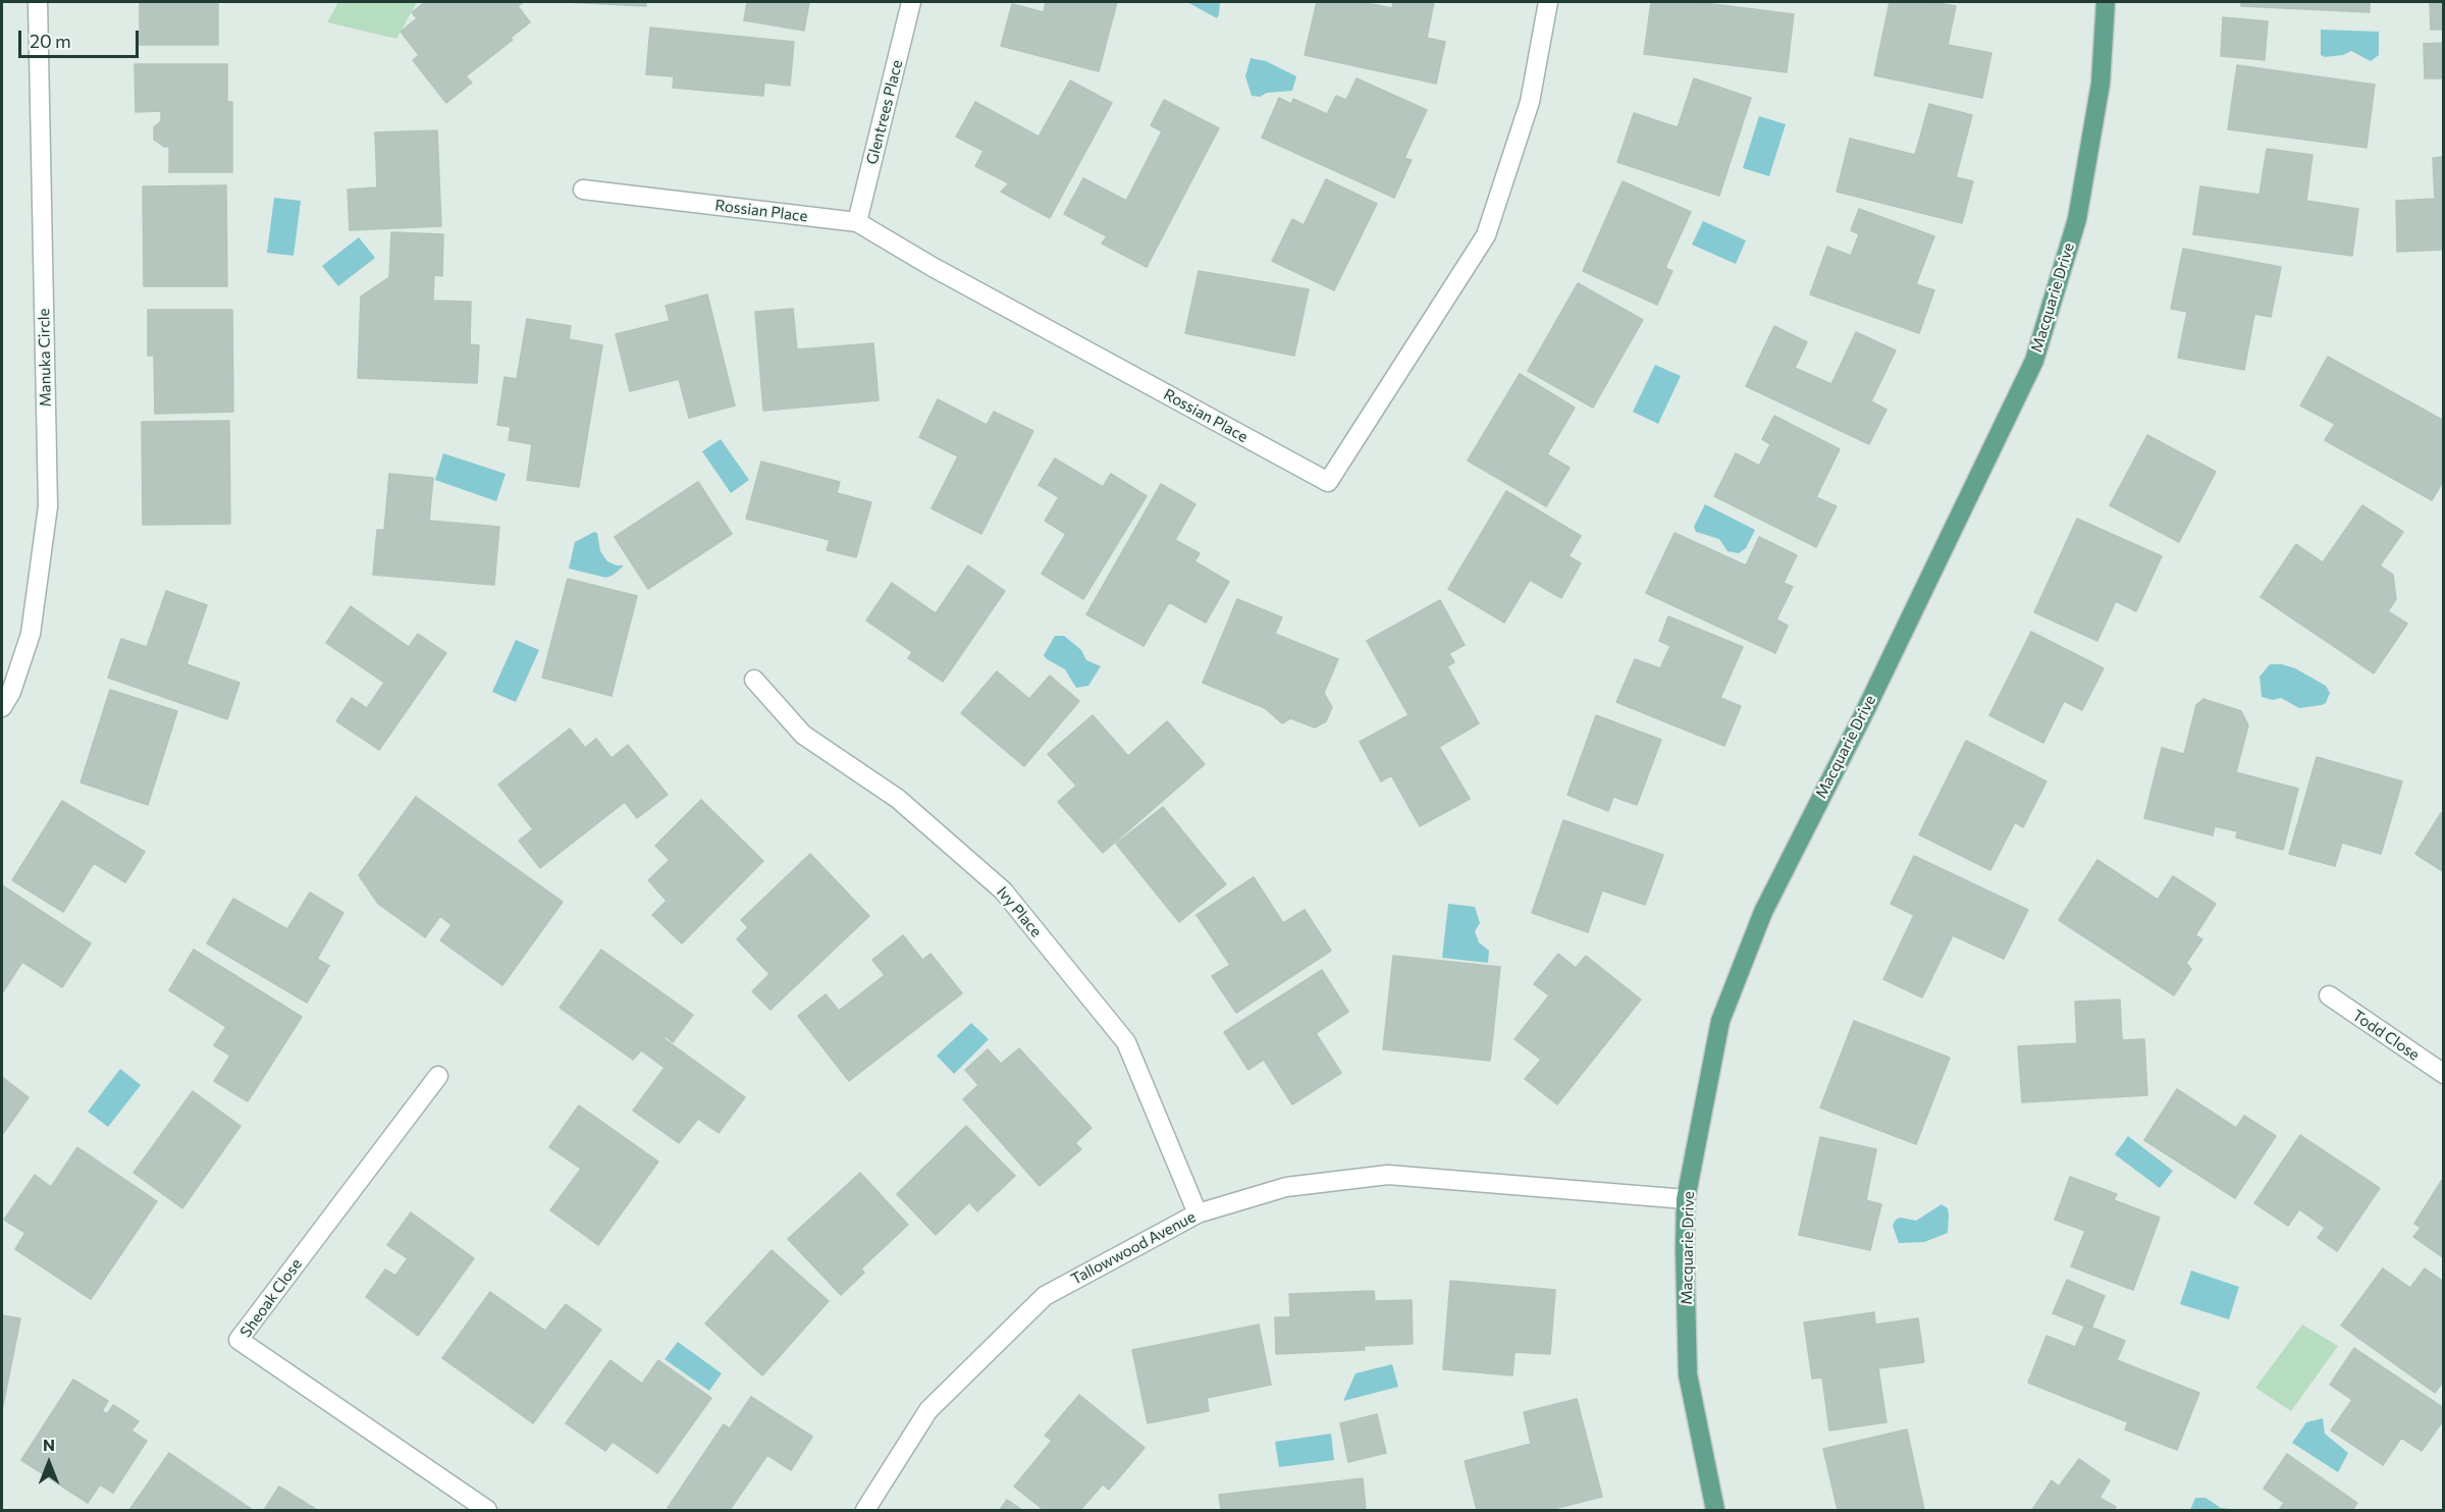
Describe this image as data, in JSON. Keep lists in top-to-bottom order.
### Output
{
  "streets": {
    "main road": ["Macquarie Drive"],
    "street": [
      "Glentrees Place",
      "Rossian Place",
      "Manuka Circle",
      "Ivy Place",
      "Todd Close",
      "Tallowwood Avenue",
      "Sheoak Close"
    ]
  },
  "crossings": [
    ["Glentrees Place", "Rossian Place"],
    ["Macquarie Drive", "Tallowwood Avenue"],
    ["Ivy Place", "Tallowwood Avenue"]
  ],
  "scale_bar": "20 m",
  "north": "top"
}
